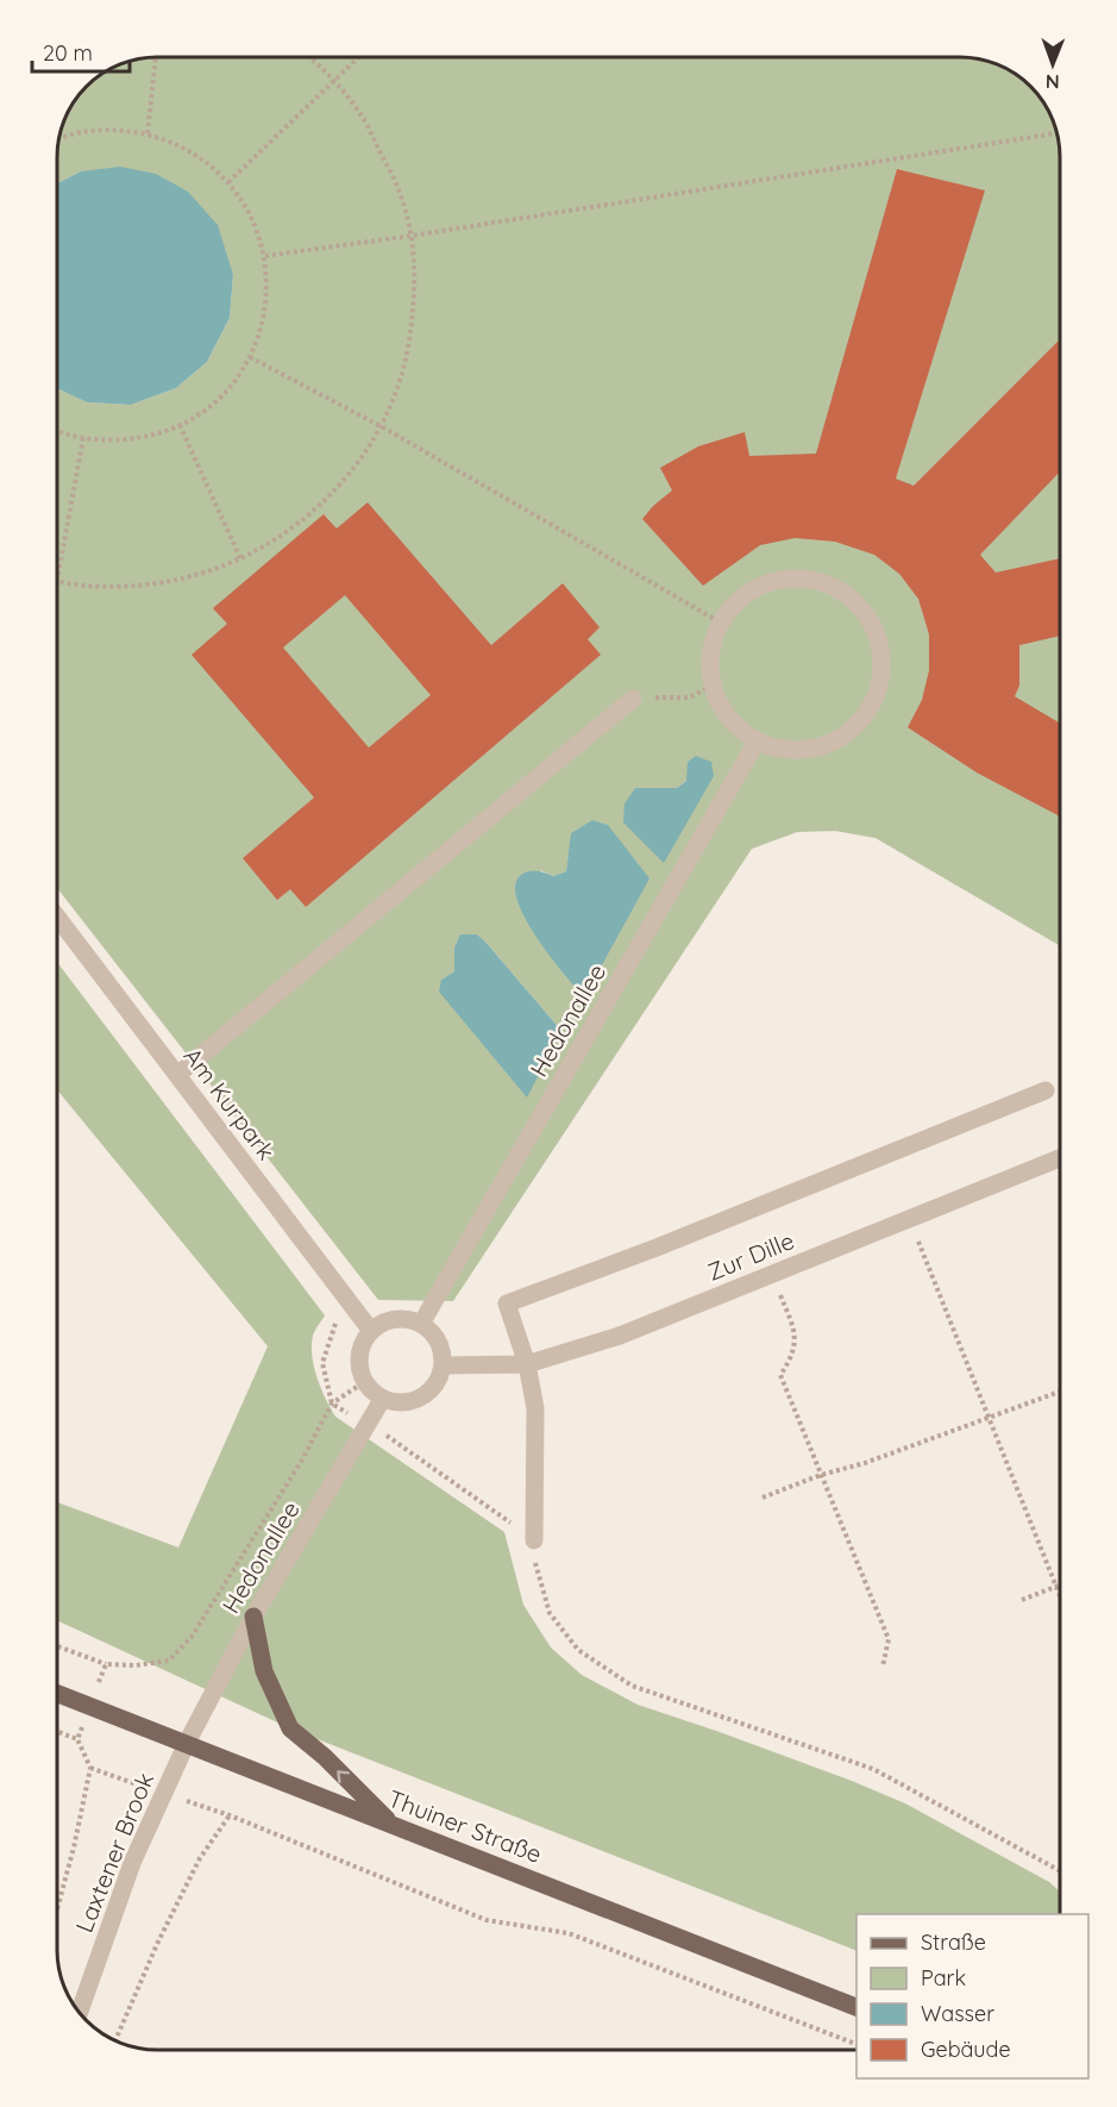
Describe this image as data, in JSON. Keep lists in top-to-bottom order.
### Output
{
  "streets": {
    "main road": ["Thuiner Straße"],
    "street": [
      "Hedonallee",
      "Am Kurpark",
      "Zur Dille",
      "Laxtener Brook"
    ]
  },
  "crossings": [
    ["Hedonallee", "Am Kurpark"],
    ["Hedonallee", "Zur Dille"],
    ["Hedonallee", "Thuiner Straße"],
    ["Hedonallee", "Laxtener Brook"],
    ["Am Kurpark", "Zur Dille"],
    ["Thuiner Straße", "Laxtener Brook"]
  ],
  "legend": [
    "Straße",
    "Park",
    "Wasser",
    "Gebäude"
  ],
  "scale_bar": "20 m",
  "north": "bottom"
}
